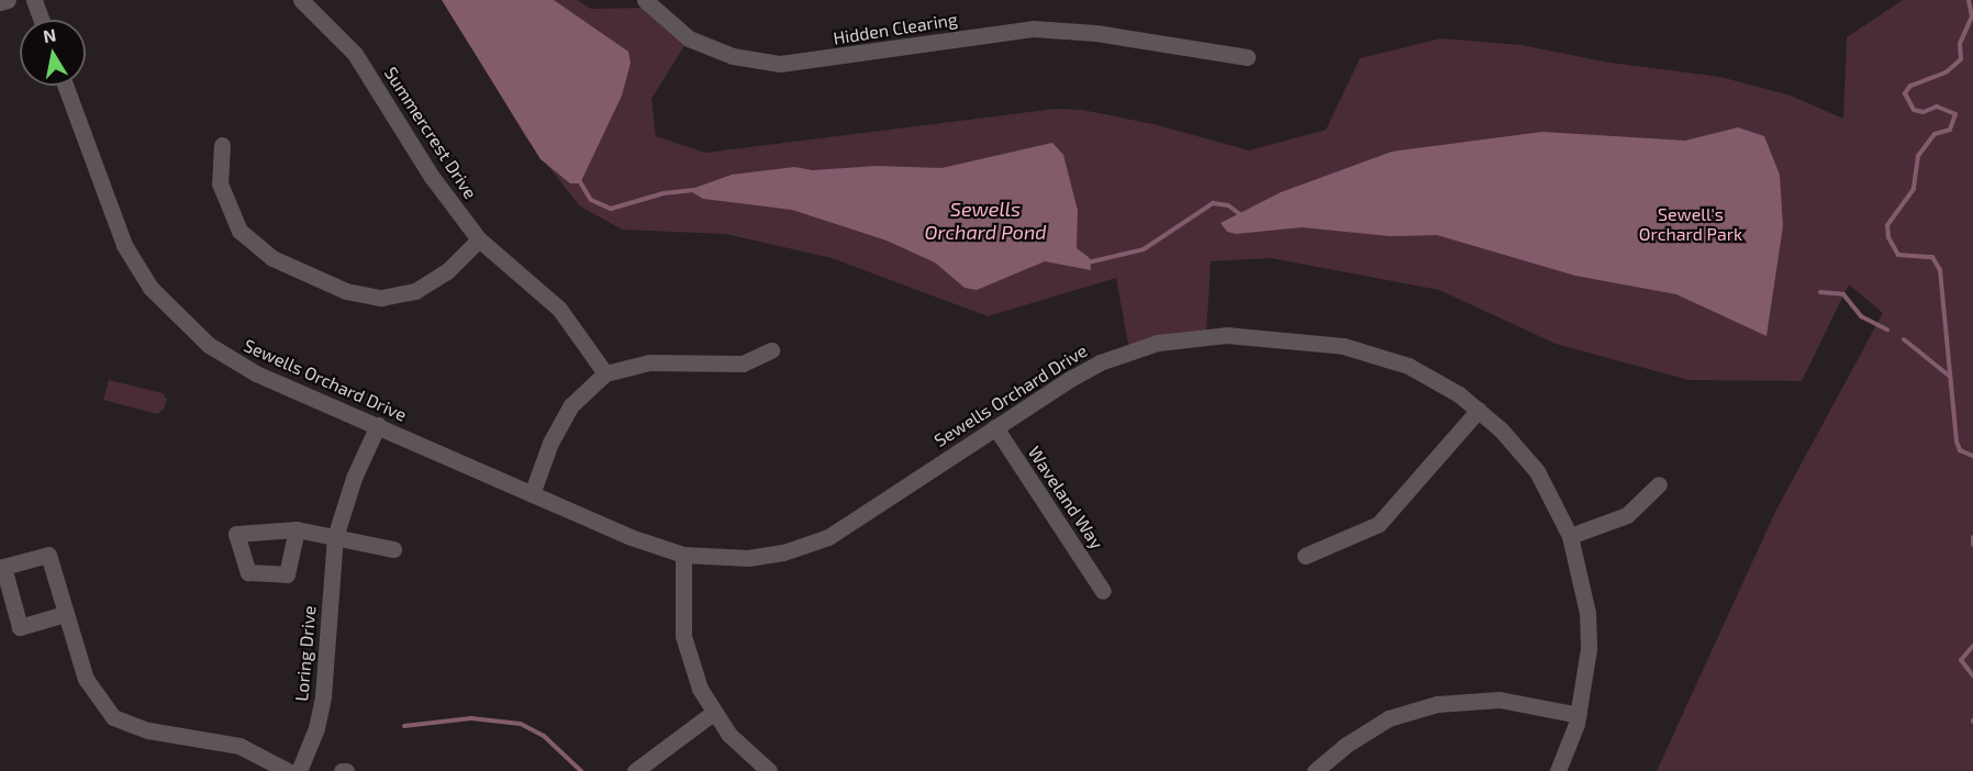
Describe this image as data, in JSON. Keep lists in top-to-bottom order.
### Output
{
  "streets": {
    "street": [
      "Hidden Clearing",
      "Summercrest Drive",
      "Sewells Orchard Drive",
      "Waveland Way",
      "Loring Drive"
    ]
  },
  "crossings": [
    ["Sewells Orchard Drive", "Waveland Way"],
    ["Sewells Orchard Drive", "Loring Drive"]
  ],
  "water": ["Sewells Orchard Pond"],
  "parks": ["Sewell's Orchard Park"],
  "north": "top"
}
